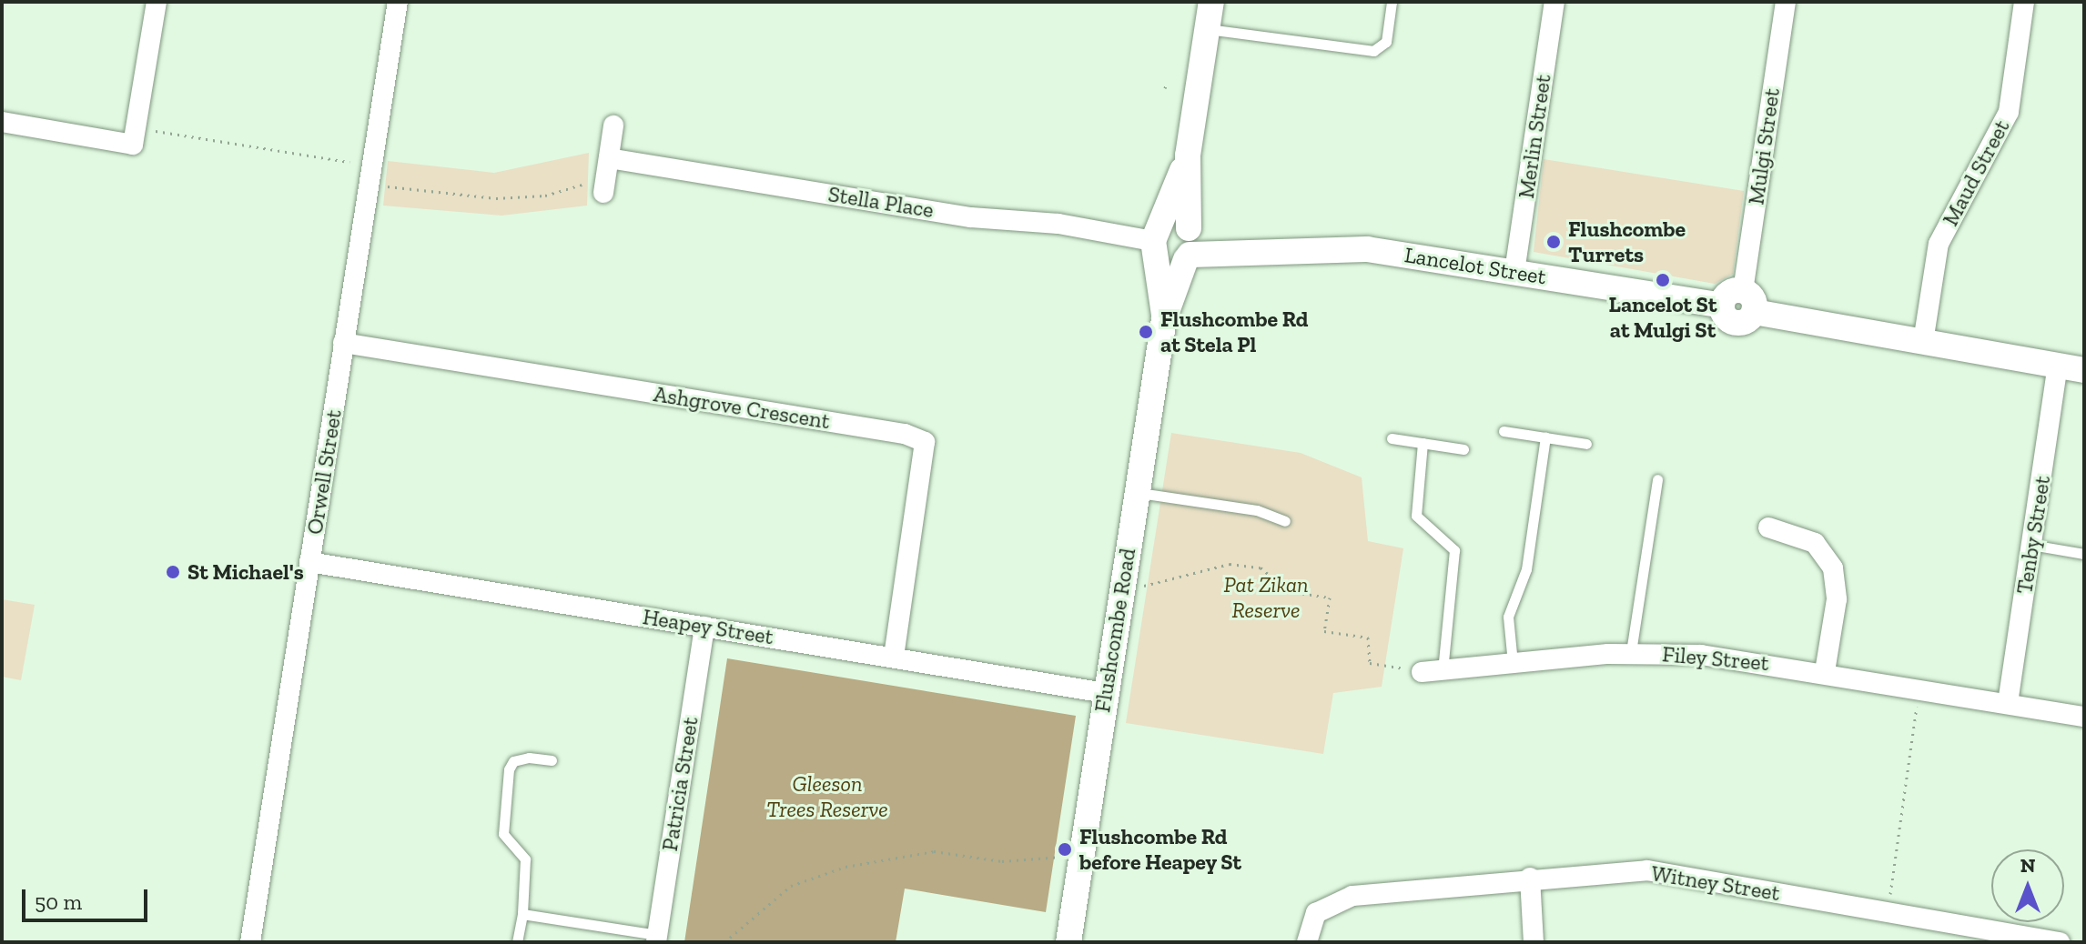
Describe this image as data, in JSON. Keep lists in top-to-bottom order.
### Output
{
  "streets": {
    "street": [
      "Merlin Street",
      "Mulgi Street",
      "Maud Street",
      "Stella Place",
      "Lancelot Street",
      "Ashgrove Crescent",
      "Orwell Street",
      "Tenby Street",
      "Heapey Street",
      "Flushcombe Road",
      "Filey Street",
      "Patricia Street",
      "Witney Street"
    ]
  },
  "crossings": [
    ["Merlin Street", "Lancelot Street"],
    ["Mulgi Street", "Lancelot Street"],
    ["Maud Street", "Lancelot Street"],
    ["Stella Place", "Flushcombe Road"],
    ["Lancelot Street", "Tenby Street"],
    ["Lancelot Street", "Flushcombe Road"],
    ["Ashgrove Crescent", "Orwell Street"],
    ["Ashgrove Crescent", "Heapey Street"],
    ["Orwell Street", "Heapey Street"],
    ["Tenby Street", "Filey Street"],
    ["Heapey Street", "Flushcombe Road"],
    ["Heapey Street", "Patricia Street"]
  ],
  "parks": ["Pat Zikan Reserve", "Gleeson Trees Reserve"],
  "places": [
    "Flushcombe Turrets",
    "Lancelot St at Mulgi St",
    "Flushcombe Rd at Stela Pl",
    "St Michael's",
    "Flushcombe Rd before Heapey St"
  ],
  "scale_bar": "50 m",
  "north": "top"
}
